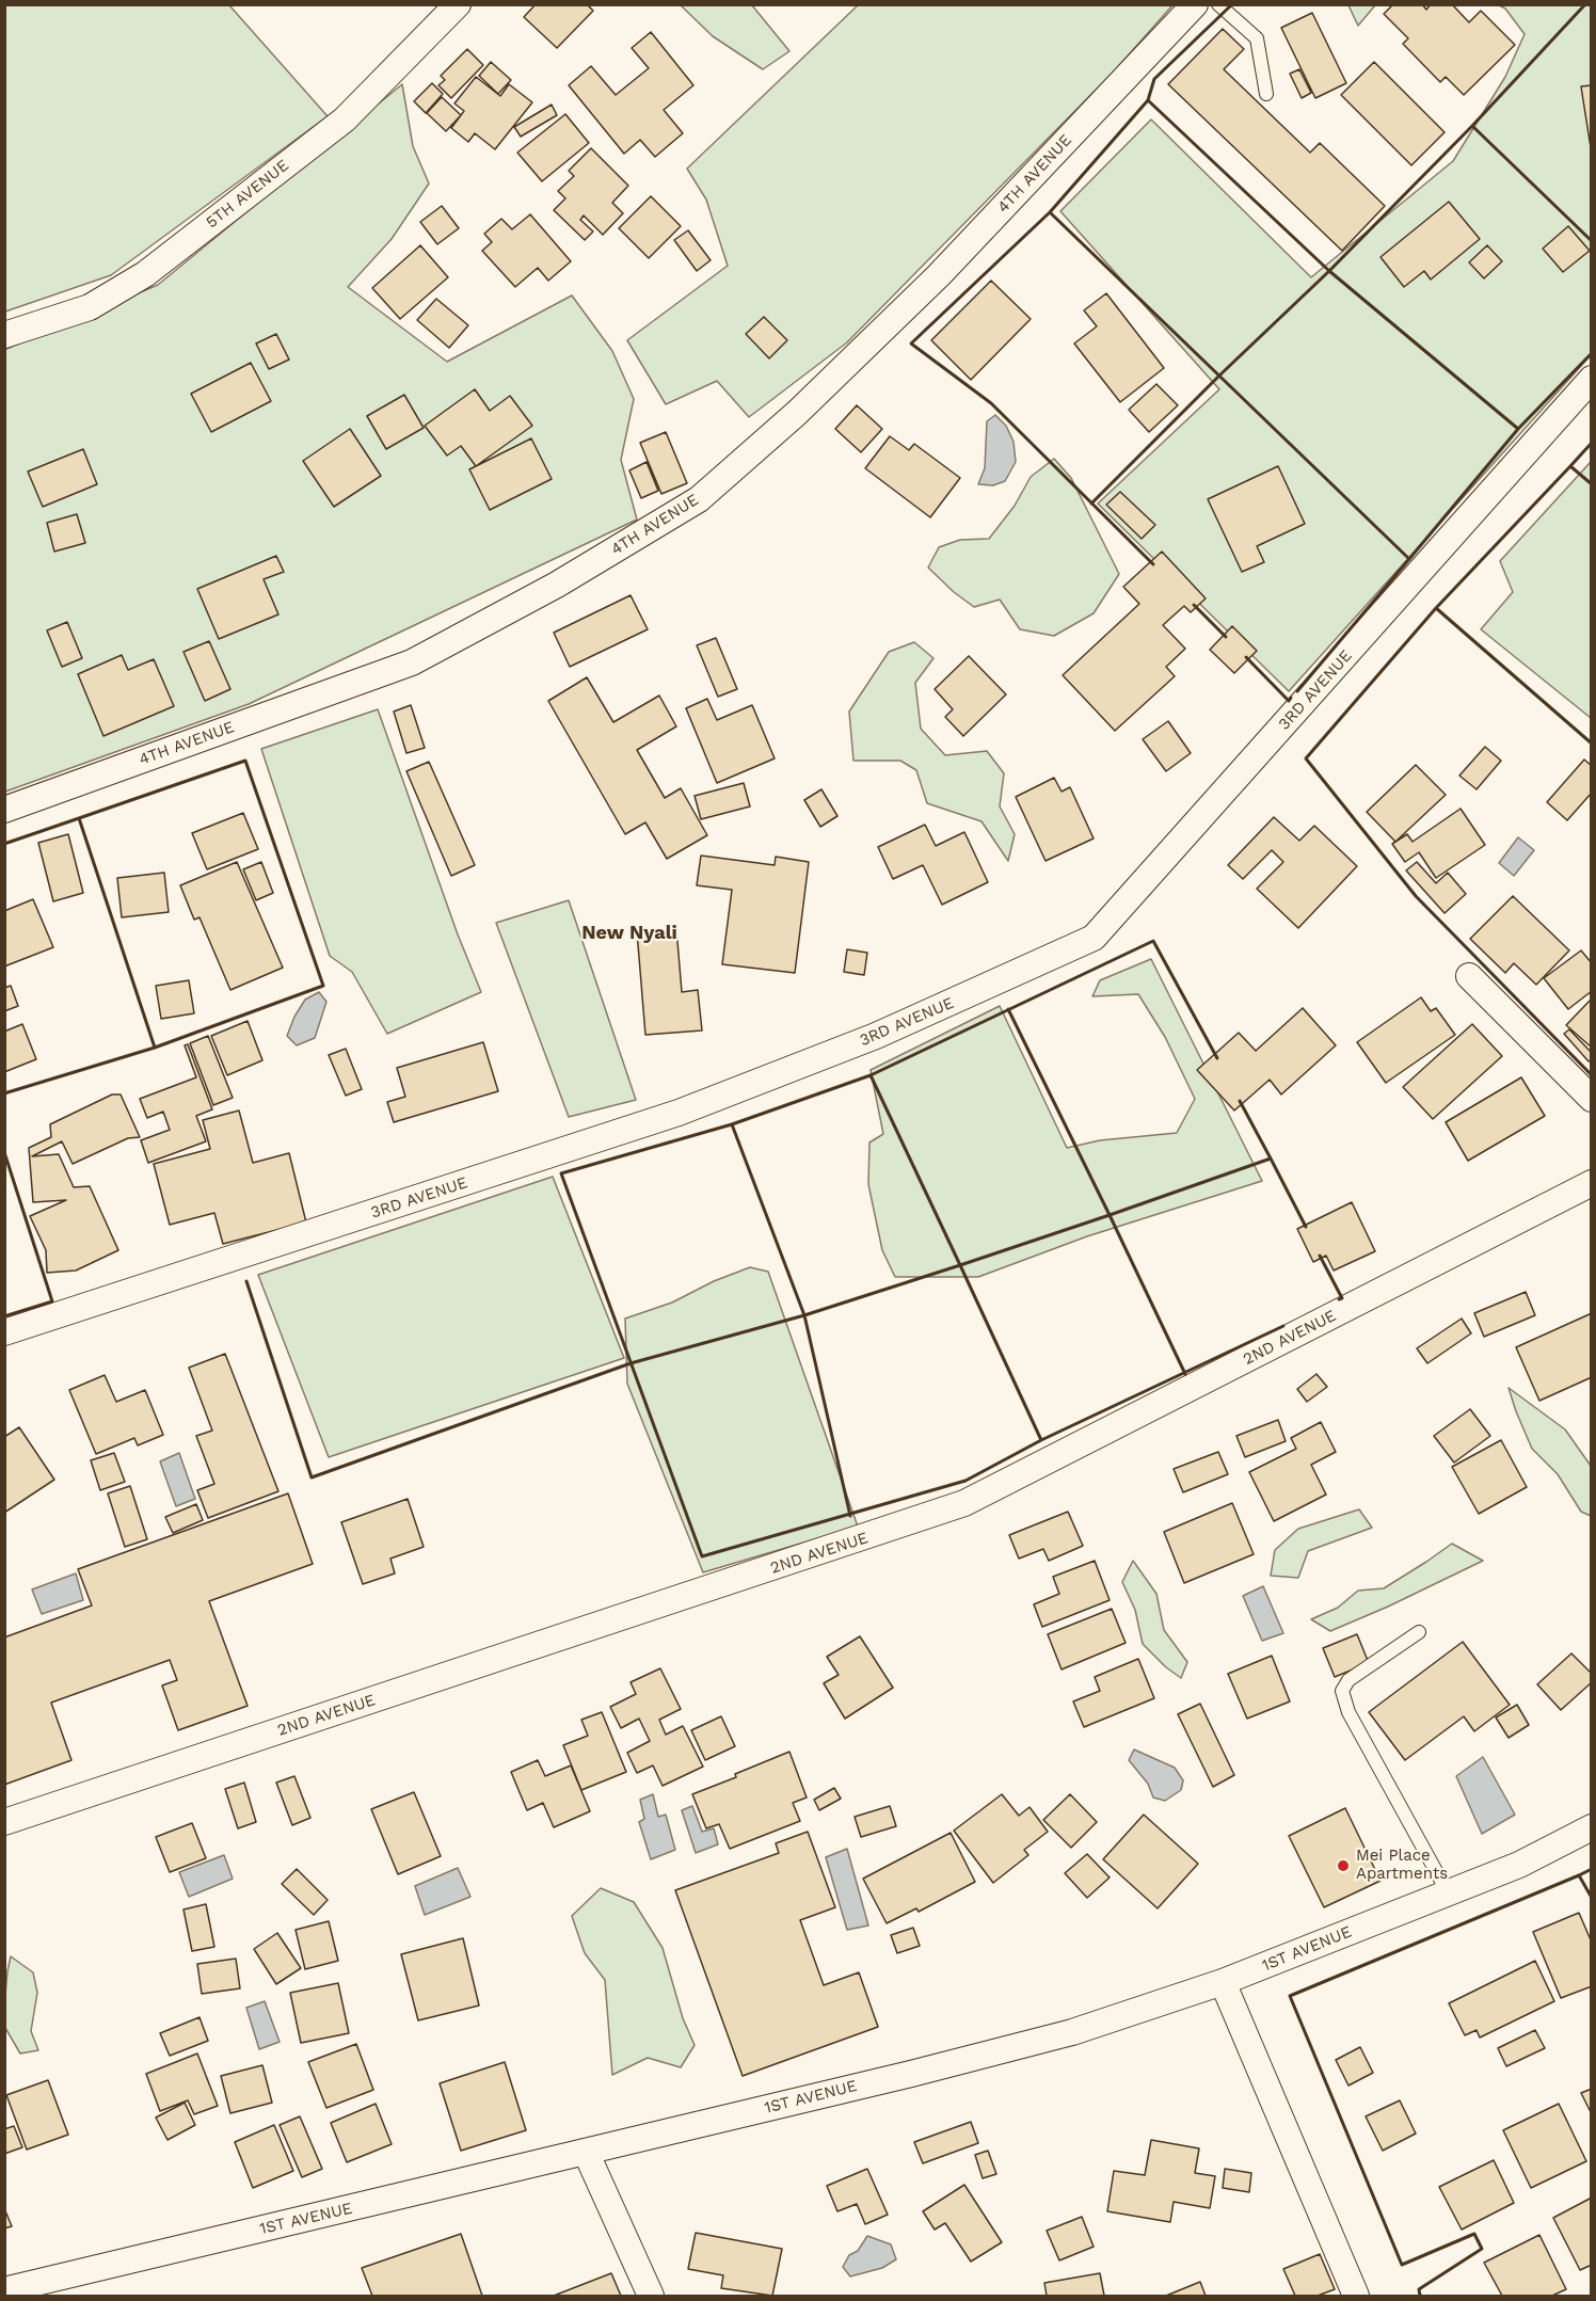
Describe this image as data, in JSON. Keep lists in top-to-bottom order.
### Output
{
  "streets": {
    "street": [
      "4TH AVENUE",
      "5TH AVENUE",
      "3RD AVENUE",
      "2ND AVENUE",
      "1ST AVENUE"
    ]
  },
  "districts": ["New Nyali"],
  "places": ["Mei Place Apartments"]
}
